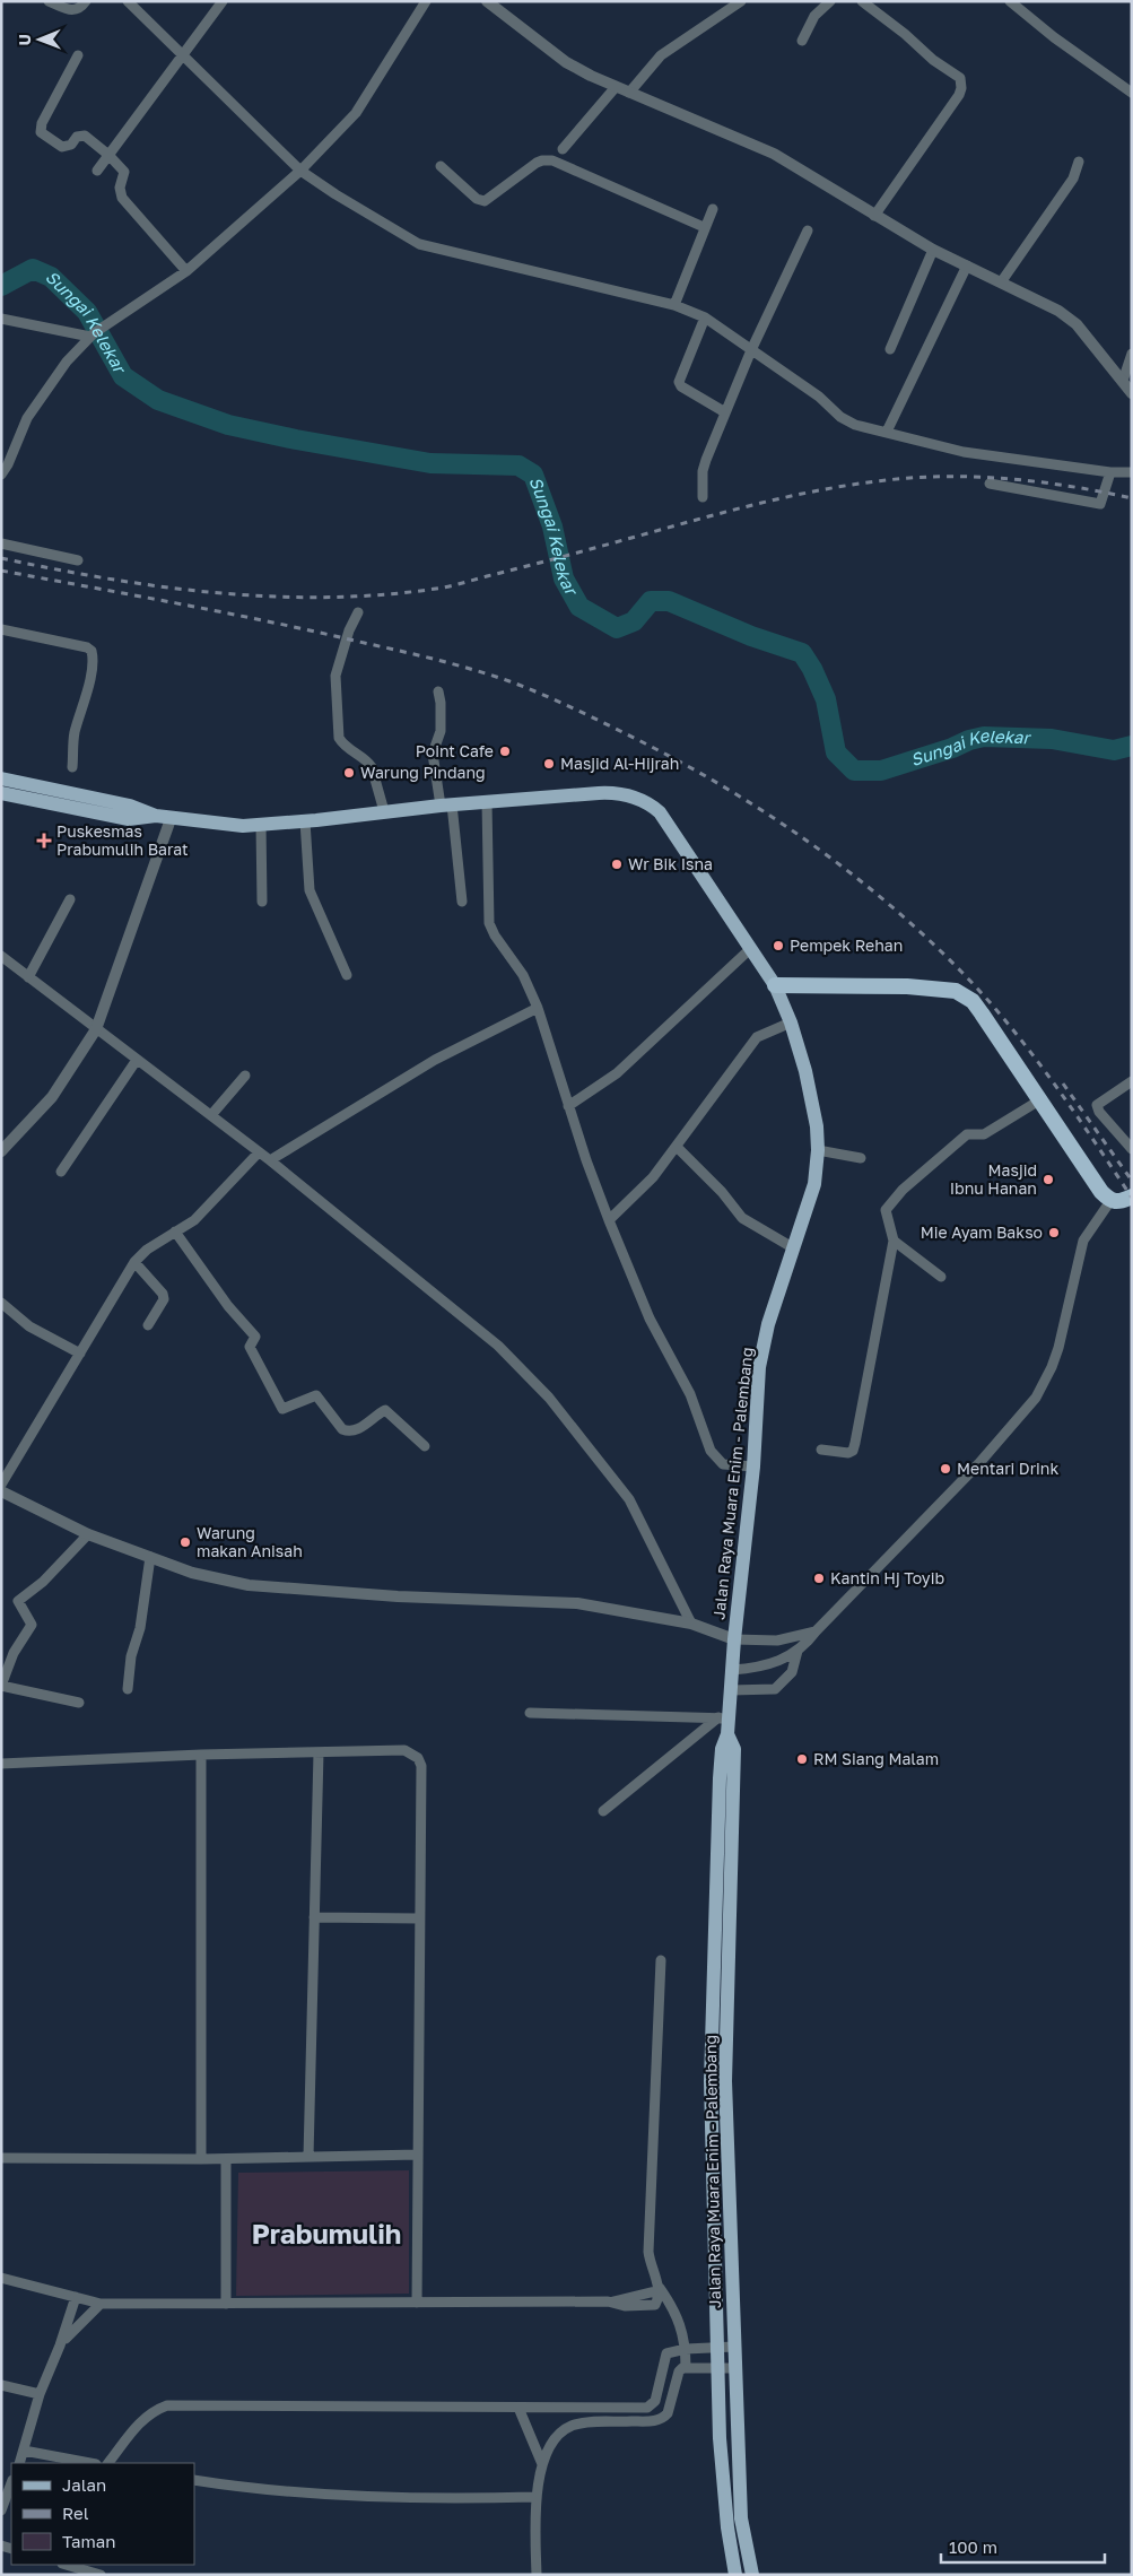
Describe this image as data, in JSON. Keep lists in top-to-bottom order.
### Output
{
  "streets": {
    "main road": ["Jalan Raya Muara Enim - Palembang"]
  },
  "districts": ["Prabumulih"],
  "water": ["Sungai Kelekar"],
  "places": {
    "other": [
      "Point Cafe",
      "Masjid Al-Hijrah",
      "Warung Pindang",
      "Wr Bik Isna",
      "Pempek Rehan",
      "Masjid Ibnu Hanan",
      "Mie Ayam Bakso",
      "Mentari Drink",
      "Warung makan Anisah",
      "Kantin Hj Toyib",
      "RM Siang Malam"
    ],
    "health": ["Puskesmas Prabumulih Barat"]
  },
  "legend": ["Jalan", "Rel", "Taman"],
  "scale_bar": "100 m",
  "north": "left"
}
